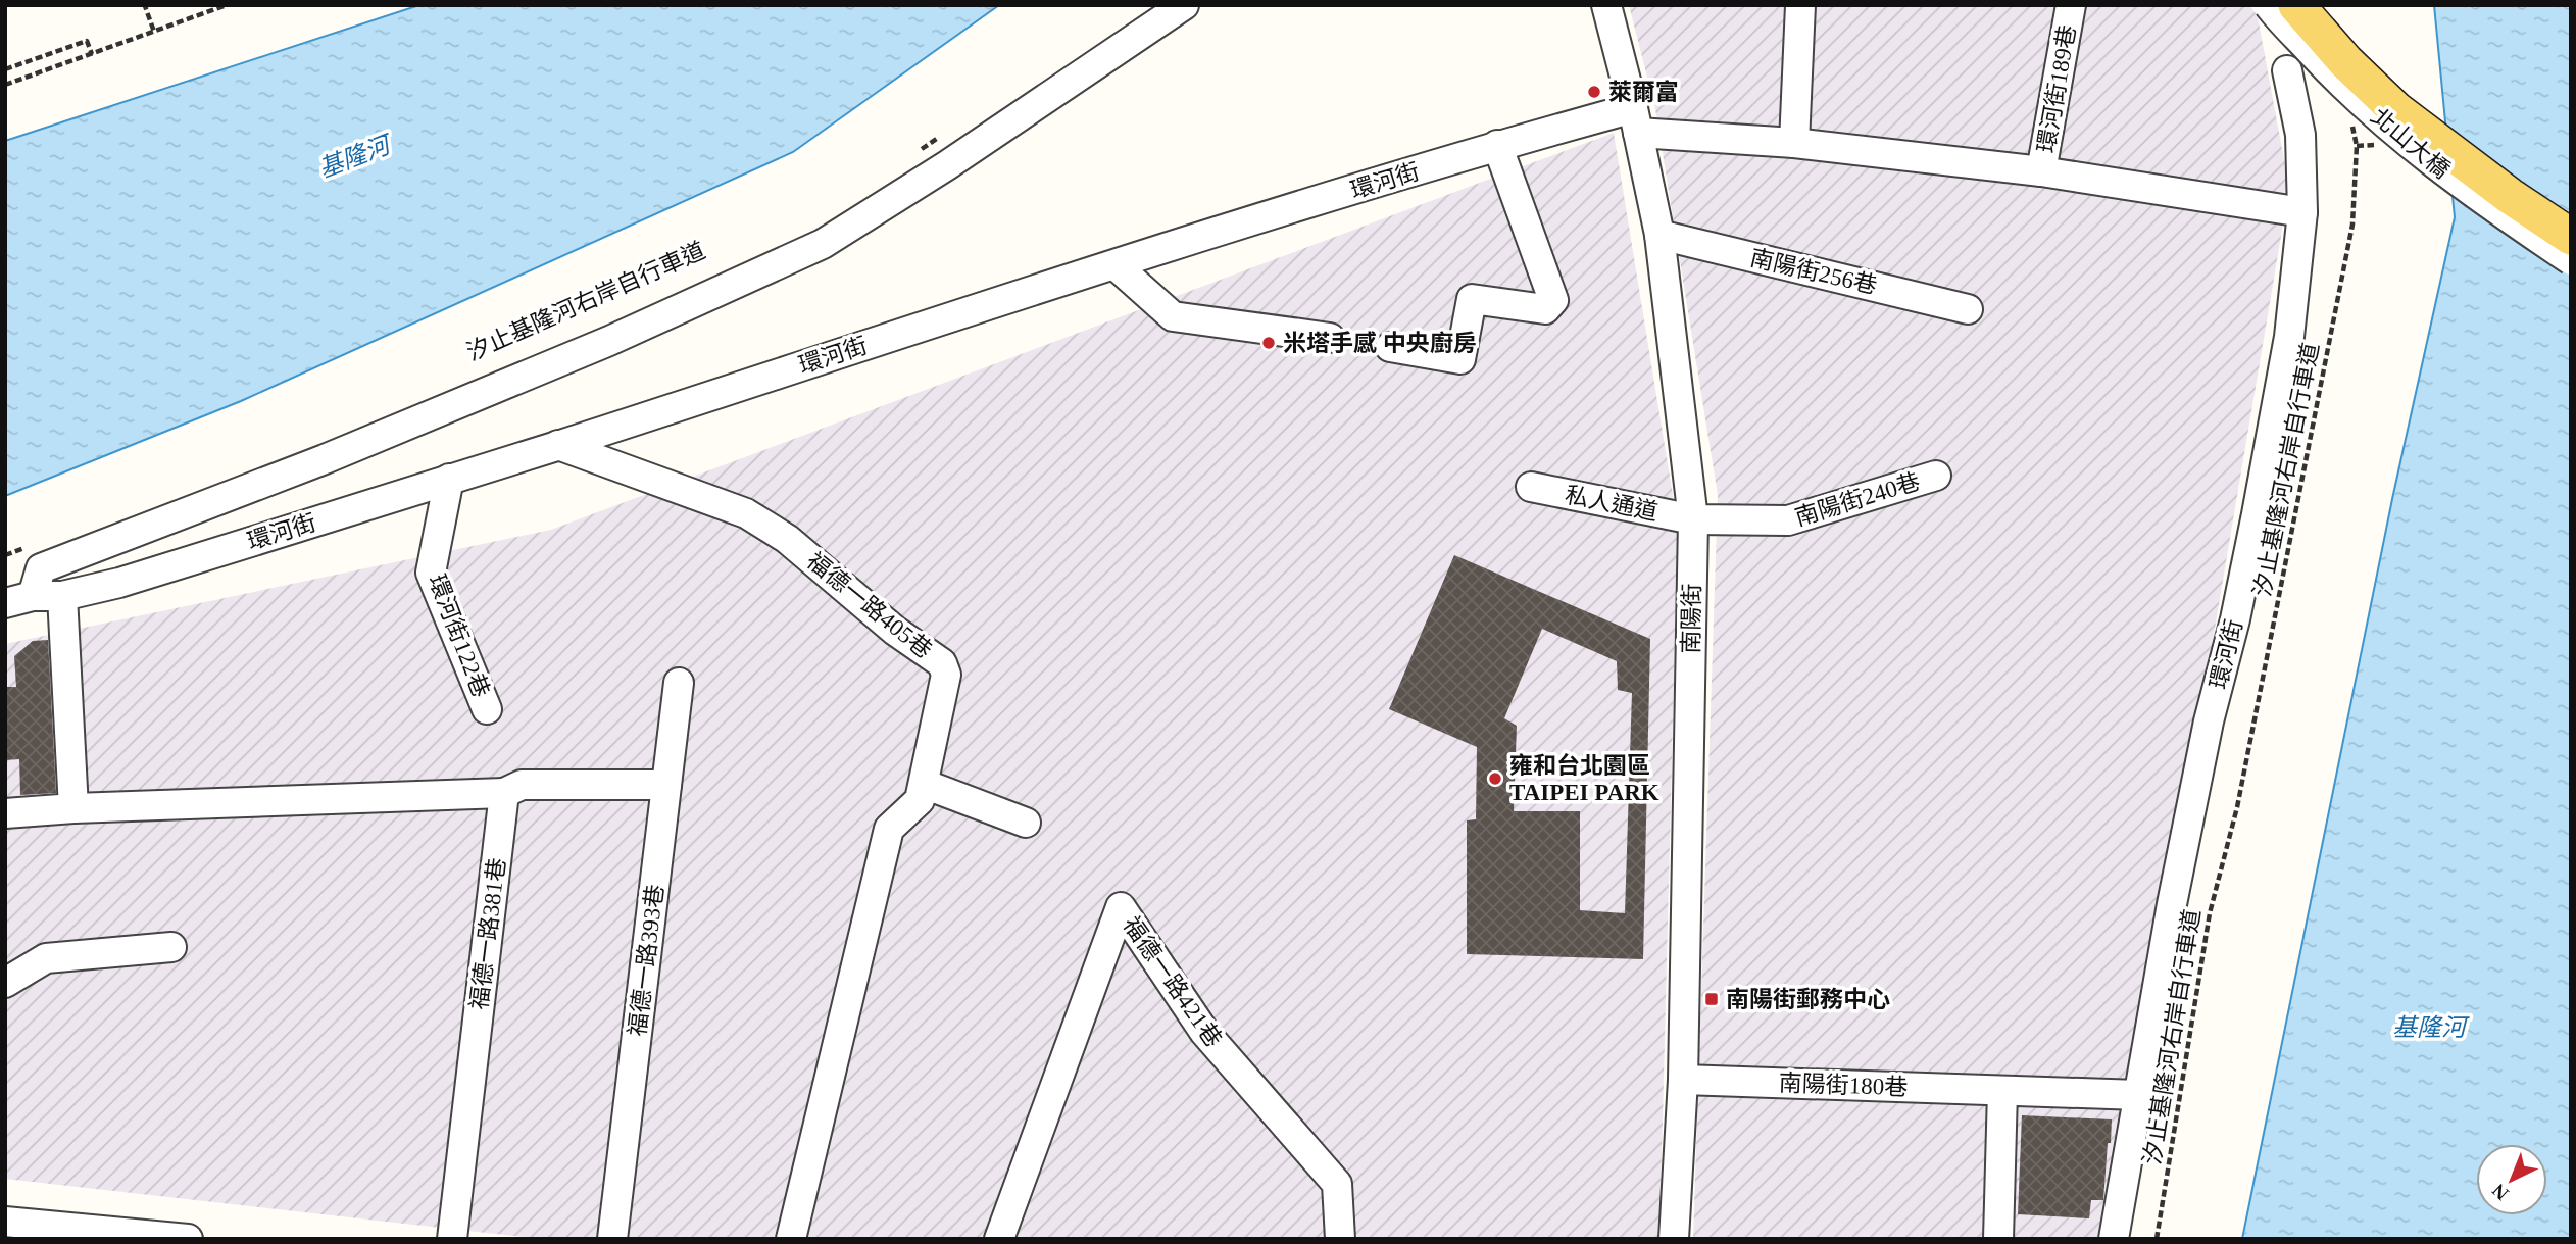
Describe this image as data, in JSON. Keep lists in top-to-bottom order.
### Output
{
  "streets": {
    "main road": ["北山大橋"],
    "street": [
      "環河街189巷",
      "環河街",
      "南陽街256巷",
      "南陽街240巷",
      "私人通道",
      "福德一路405巷",
      "南陽街",
      "環河街122巷",
      "福德一路381巷",
      "福德一路393巷",
      "福德一路421巷",
      "南陽街180巷"
    ],
    "path": ["汐止基隆河右岸自行車道"]
  },
  "crossings": [
    ["環河街189巷", "環河街"],
    ["環河街", "福德一路405巷"],
    ["環河街", "南陽街"],
    ["環河街", "環河街122巷"],
    ["環河街", "南陽街180巷"],
    ["南陽街256巷", "南陽街"],
    ["南陽街240巷", "私人通道"],
    ["南陽街240巷", "南陽街"],
    ["私人通道", "南陽街"],
    ["南陽街", "南陽街180巷"]
  ],
  "water": ["基隆河"],
  "places": {
    "other": ["萊爾富", "米塔手感 中央廚房", "雍和台北園區 TAIPEI PARK"],
    "transit": ["南陽街郵務中心"]
  },
  "north": "bottom left"
}
